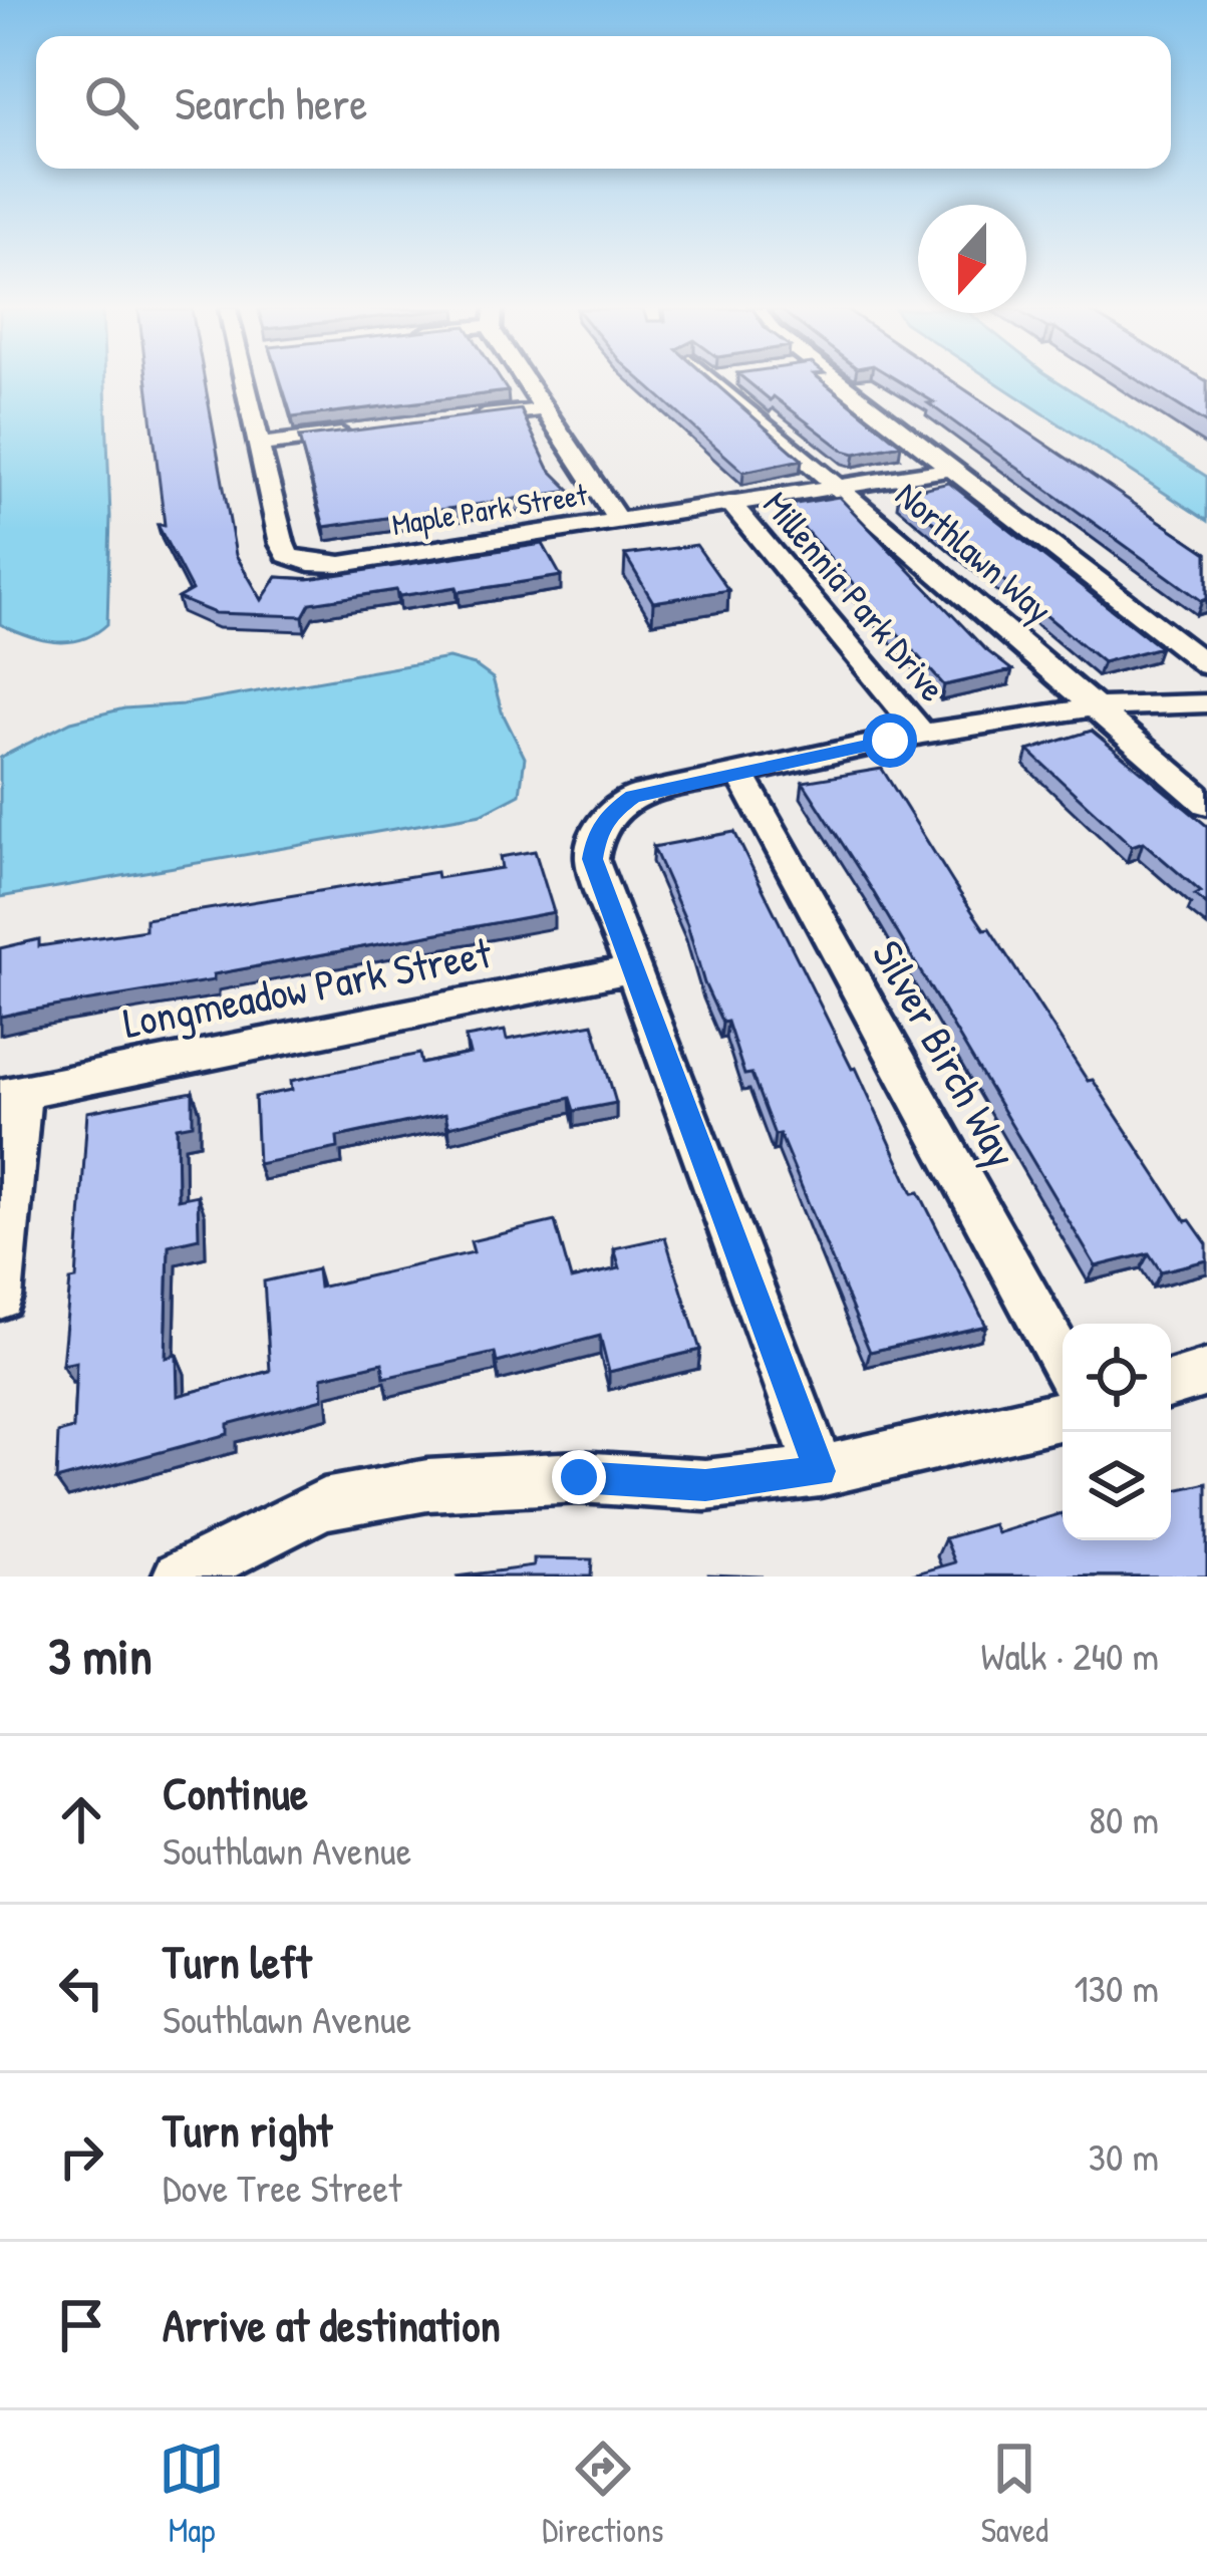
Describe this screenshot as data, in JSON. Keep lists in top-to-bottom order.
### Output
{
  "streets": {
    "street": [
      "Maple Park Street",
      "Northlawn Way",
      "Millennia Park Drive",
      "Longmeadow Park Street",
      "Silver Birch Way"
    ]
  },
  "crossings": [
    ["Maple Park Street", "Northlawn Way"],
    ["Maple Park Street", "Millennia Park Drive"]
  ],
  "north": "bottom",
  "page": {
    "search": "Search here",
    "heading": ["3 min", "Walk · 240 m"],
    "list": [
      ["Continue", "Southlawn Avenue", "80 m"],
      ["Turn left", "Southlawn Avenue", "130 m"],
      ["Turn right", "Dove Tree Street", "30 m"],
      "Arrive at destination"
    ],
    "nav": ["Map", "Directions", "Saved"]
  }
}
